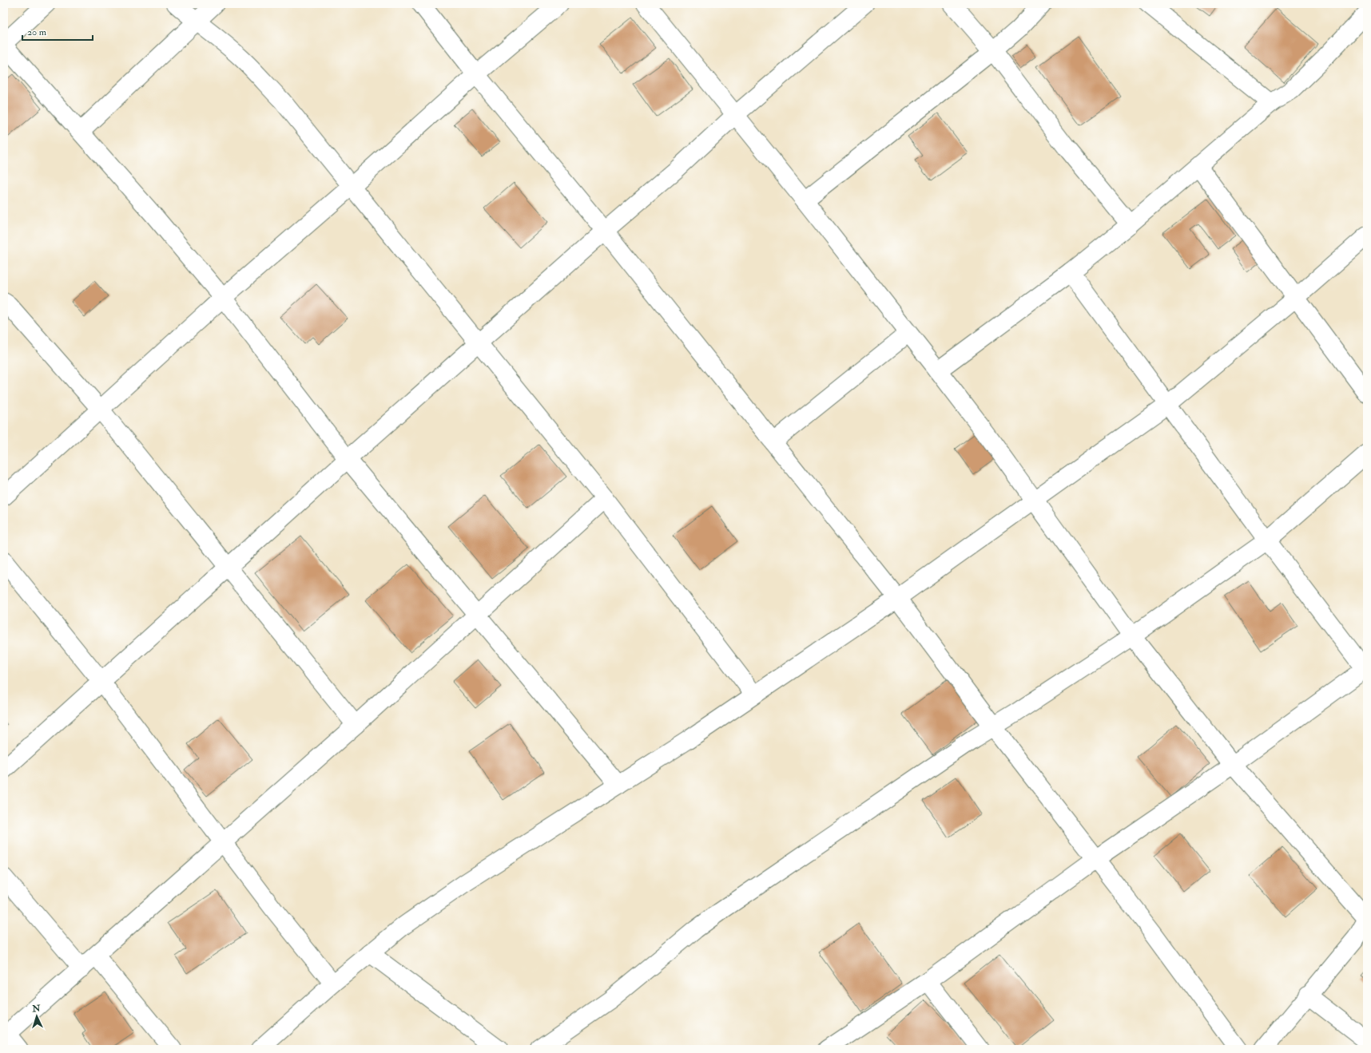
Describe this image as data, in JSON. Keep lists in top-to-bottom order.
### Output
{
  "scale_bar": "20 m",
  "north": "top"
}
